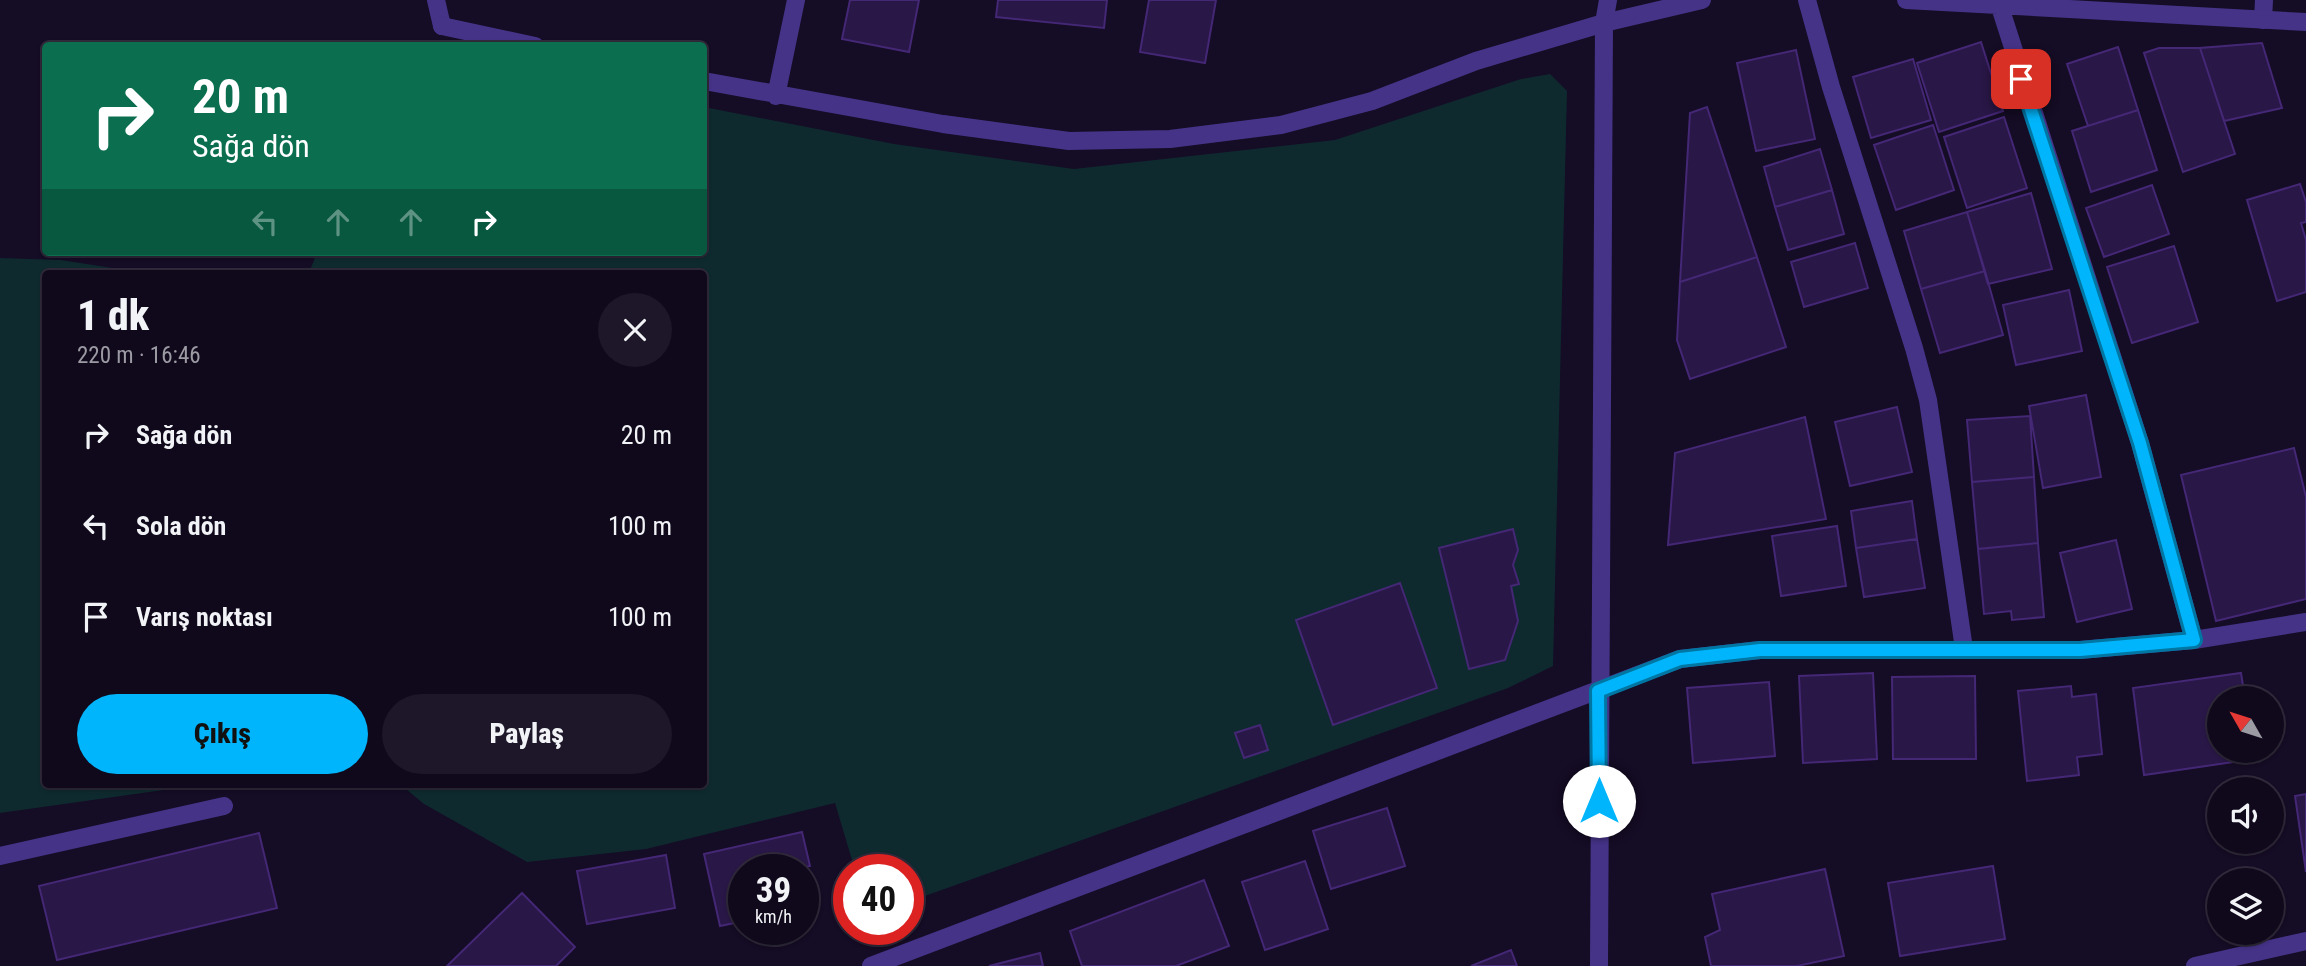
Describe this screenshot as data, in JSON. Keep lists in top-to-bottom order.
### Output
{
  "north": "top left",
  "page": {
    "turn": ["20 m", "Sağa dön"],
    "heading": ["1 dk", "220 m · 16:46"],
    "list": [
      {
        "name": "Sağa dön",
        "value": "20 m"
      },
      {
        "name": "Sola dön",
        "value": "100 m"
      },
      {
        "name": "Varış noktası",
        "value": "100 m"
      }
    ],
    "buttons": ["Çıkış", "Paylaş"],
    "speed": "39 km/h",
    "limit": "40"
  }
}
